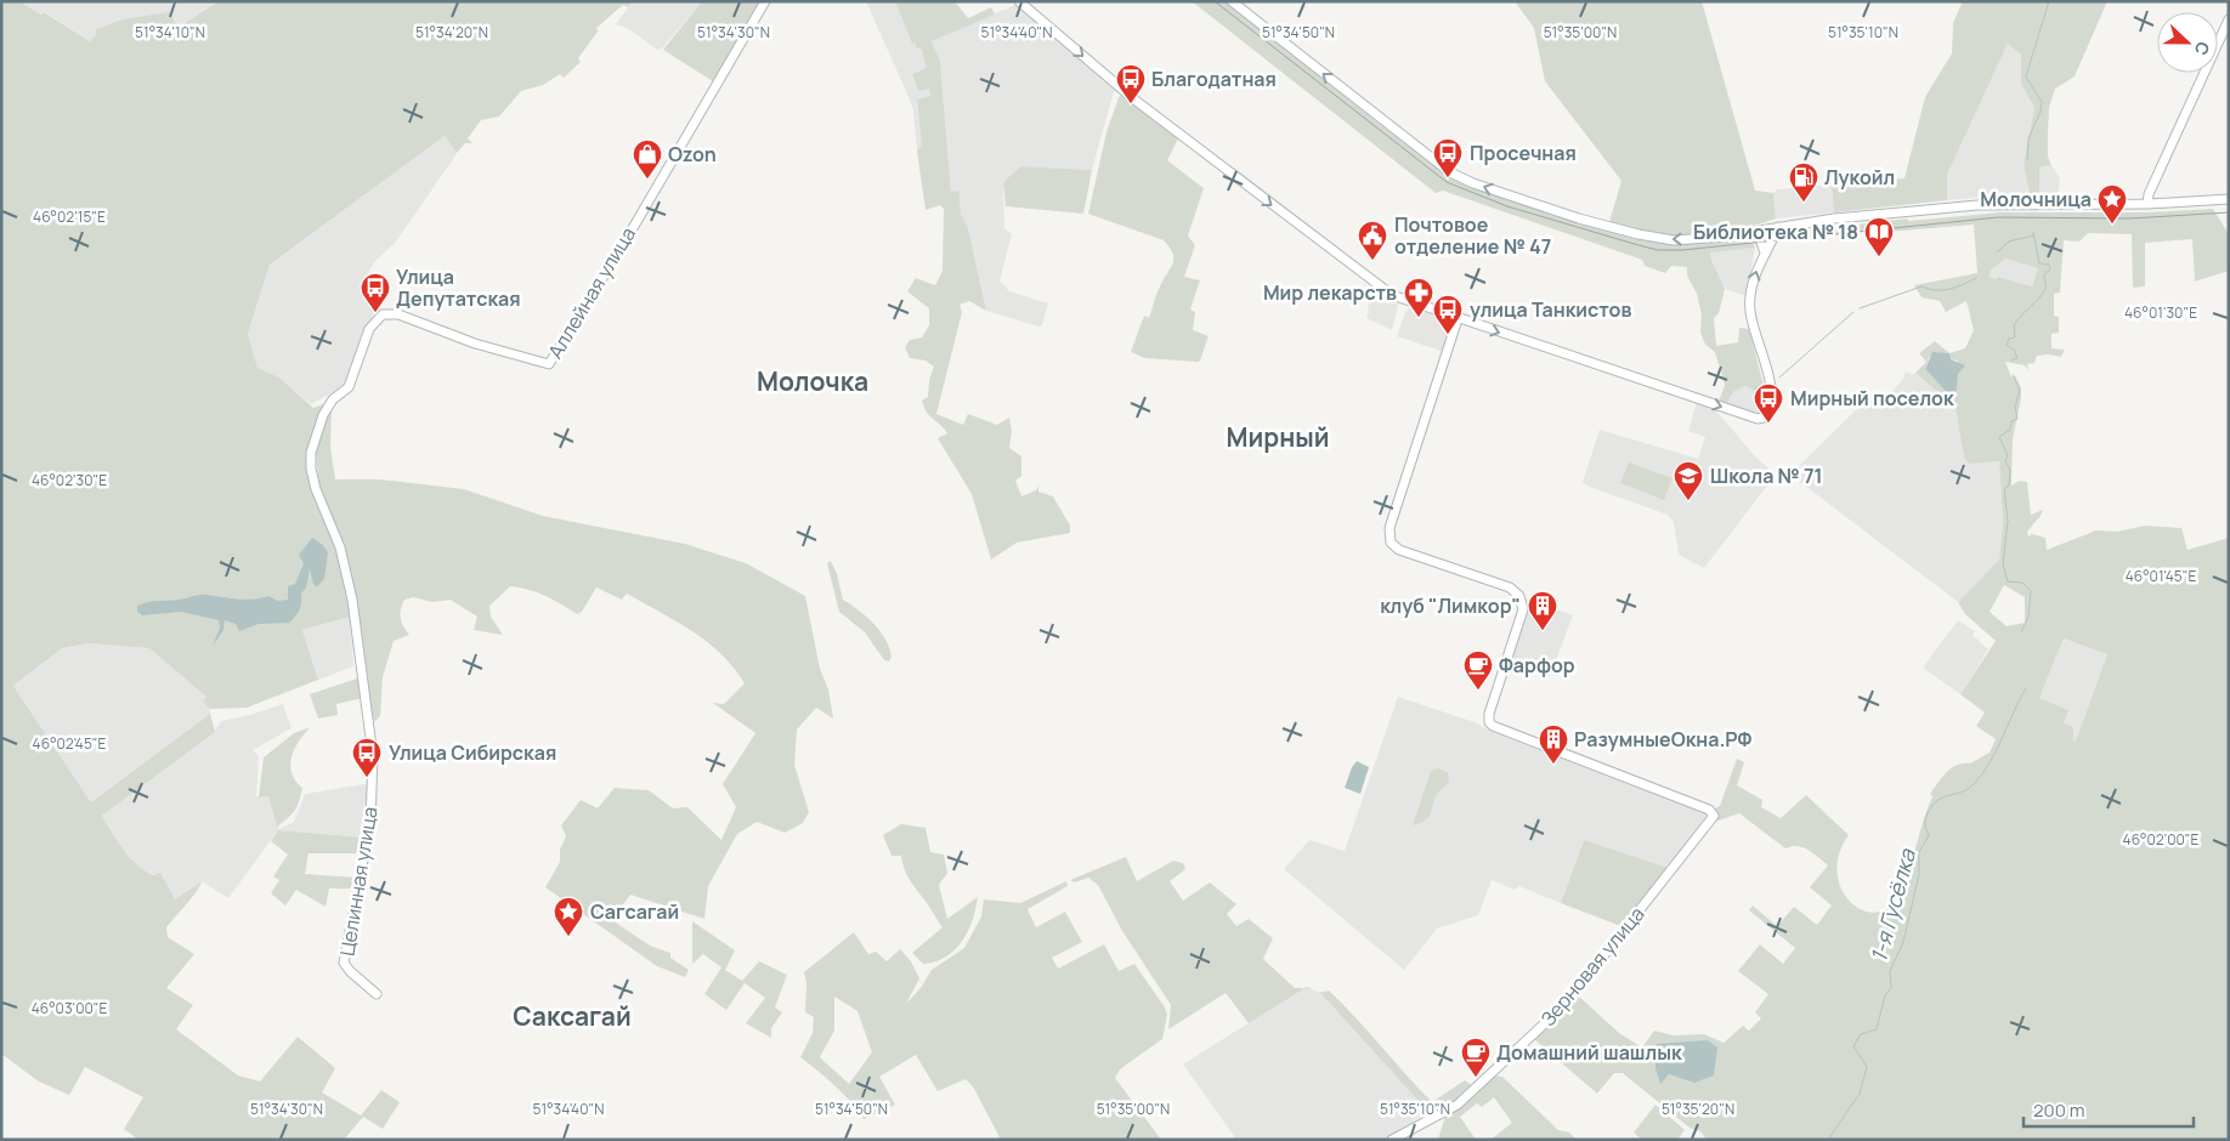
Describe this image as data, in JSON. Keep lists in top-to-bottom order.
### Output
{
  "streets": {
    "street": ["Аллейная улица", "Целинная улица", "Зерновая улица"]
  },
  "crossings": [
    ["Аллейная улица", "Целинная улица"]
  ],
  "districts": ["Молочка", "Мирный", "Саксагай"],
  "water": ["1-я Гусёлка"],
  "places": {
    "bus stop": [
      "Благодатная",
      "Просечная",
      "Улица Депутатская",
      "улица Танкистов",
      "Мирный поселок",
      "Улица Сибирская"
    ],
    "shop": ["Ozon"],
    "fuel station": ["Лукойл"],
    "place": ["Молочница", "Сагсагай"],
    "library": ["Библиотека № 18"],
    "public building": ["Почтовое отделение № 47"],
    "pharmacy": ["Мир лекарств"],
    "school or university": ["Школа № 71"],
    "building": ["клуб \"Лимкор\"", "РазумныеОкна.РФ"],
    "cafe": ["Фарфор", "Домашний шашлык"]
  },
  "scale_bar": "200 m",
  "north": "right",
  "coordinates": [
    "51°34'10\"N",
    "51°34'20\"N",
    "51°34'30\"N",
    "51°34'40\"N",
    "51°34'50\"N",
    "51°35'00\"N",
    "51°35'10\"N",
    "46°02'15\"E",
    "46°01'30\"E",
    "46°02'30\"E",
    "46°01'45\"E",
    "46°02'45\"E",
    "46°02'00\"E",
    "46°03'00\"E",
    "51°35'20\"N"
  ]
}
